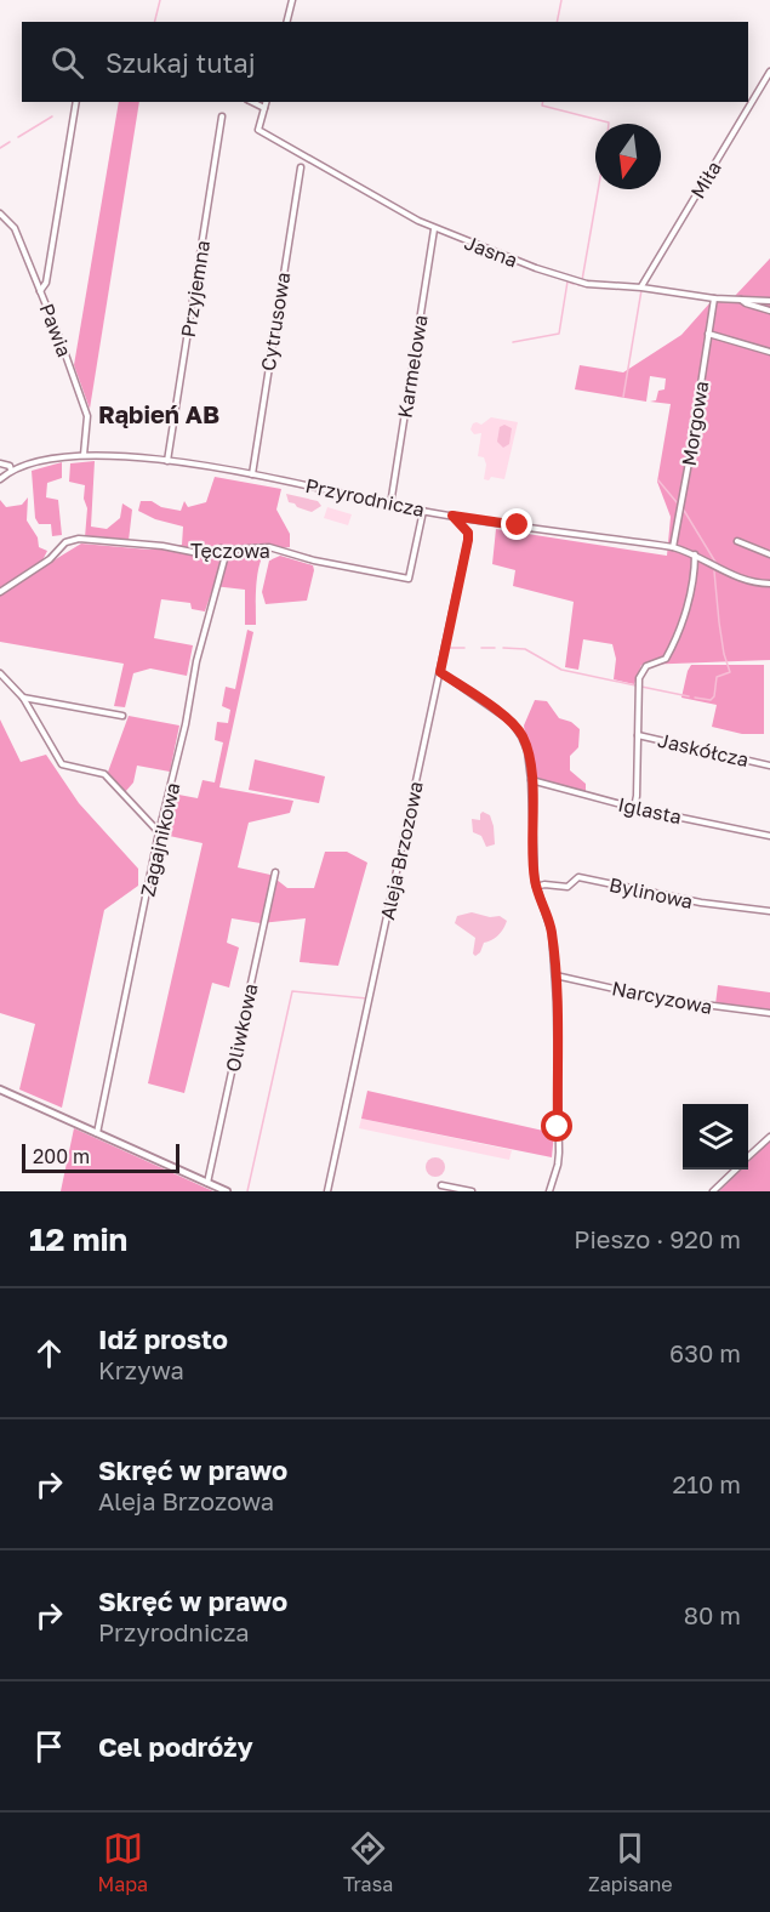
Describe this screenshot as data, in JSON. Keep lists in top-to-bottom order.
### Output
{
  "streets": {
    "street": [
      "Miła",
      "Jasna",
      "Przyjemna",
      "Cytrusowa",
      "Pawia",
      "Karmelowa",
      "Morgowa",
      "Przyrodnicza",
      "Tęczowa",
      "Jaskółcza",
      "Iglasta",
      "Zagajnikowa",
      "Aleja Brzozowa",
      "Bylinowa",
      "Narcyzowa",
      "Oliwkowa"
    ]
  },
  "crossings": [
    ["Miła", "Jasna"],
    ["Jasna", "Karmelowa"],
    ["Jasna", "Morgowa"],
    ["Przyjemna", "Przyrodnicza"],
    ["Cytrusowa", "Przyrodnicza"],
    ["Pawia", "Przyrodnicza"],
    ["Karmelowa", "Przyrodnicza"],
    ["Morgowa", "Przyrodnicza"],
    ["Przyrodnicza", "Tęczowa"],
    ["Przyrodnicza", "Jaskółcza"],
    ["Przyrodnicza", "Aleja Brzozowa"],
    ["Tęczowa", "Zagajnikowa"],
    ["Jaskółcza", "Iglasta"]
  ],
  "districts": ["Rąbień AB"],
  "scale_bar": "200 m",
  "north": "bottom",
  "page": {
    "search": "Szukaj tutaj",
    "scale": "200 m",
    "heading": ["12 min", "Pieszo · 920 m"],
    "list": [
      ["Idź prosto", "Krzywa", "630 m"],
      ["Skręć w prawo", "Aleja Brzozowa", "210 m"],
      ["Skręć w prawo", "Przyrodnicza", "80 m"],
      "Cel podróży"
    ],
    "nav": ["Mapa", "Trasa", "Zapisane"]
  }
}
